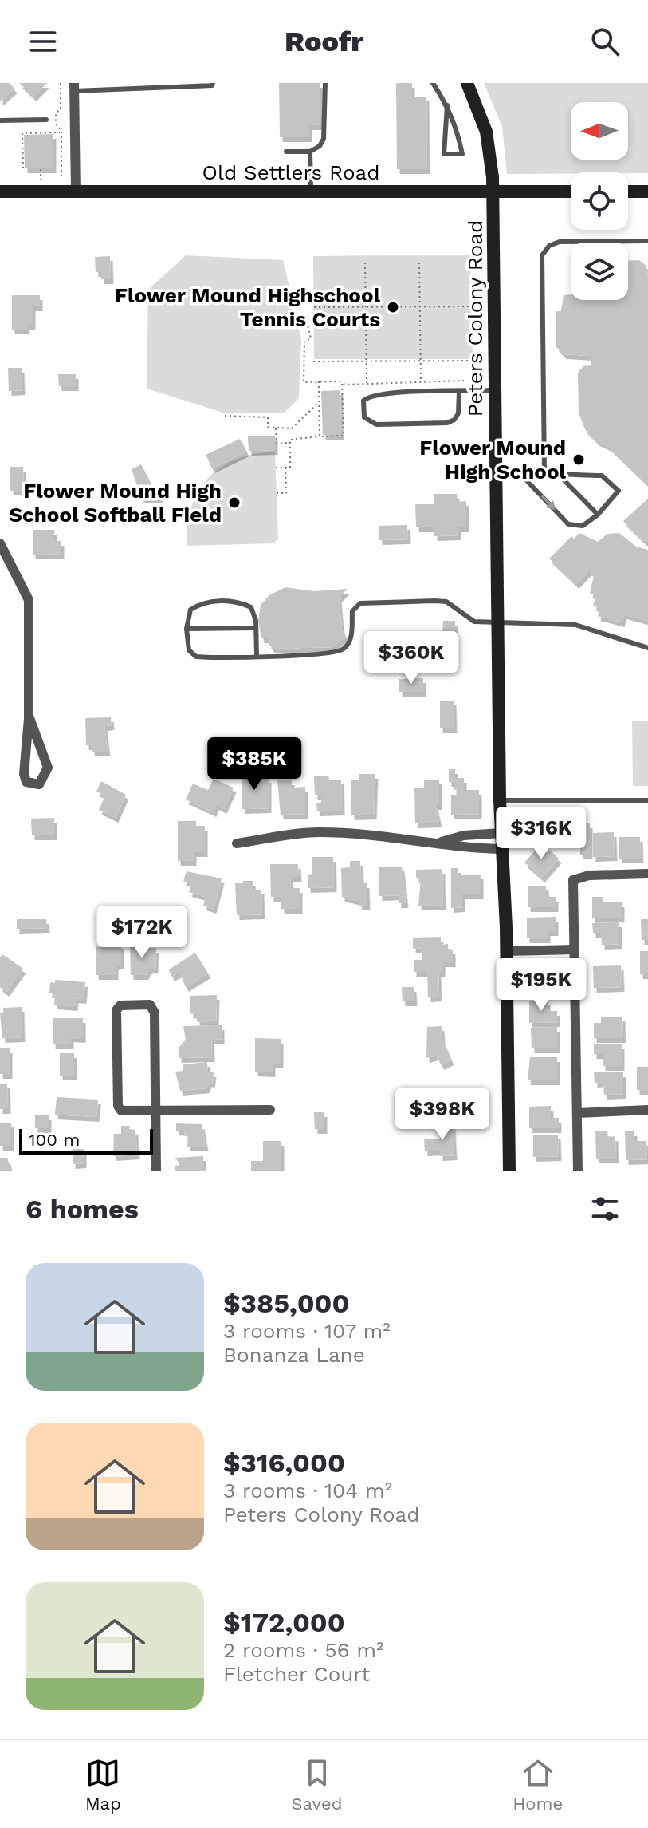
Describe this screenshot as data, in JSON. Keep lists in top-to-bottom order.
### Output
{
  "streets": {
    "street": ["Old Settlers Road", "Peters Colony Road"]
  },
  "crossings": [
    ["Old Settlers Road", "Peters Colony Road"]
  ],
  "places": ["Flower Mound Highschool Tennis Courts", "Flower Mound High School", "Flower Mound High School Softball Field"],
  "scale_bar": "100 m",
  "north": "left",
  "page": {
    "header": "Roofr",
    "price": [
      "$360K",
      "$385K",
      "$316K",
      "$172K",
      "$195K",
      "$398K"
    ],
    "scale": "100 m",
    "heading": "6 homes",
    "list": [
      {
        "name": "$385,000",
        "note": "3 rooms · 107 m² · Bonanza Lane"
      },
      {
        "name": "$316,000",
        "note": "3 rooms · 104 m² · Peters Colony Road"
      },
      {
        "name": "$172,000",
        "note": "2 rooms · 56 m² · Fletcher Court"
      }
    ],
    "tabs": ["Map", "Saved", "Home"]
  }
}
